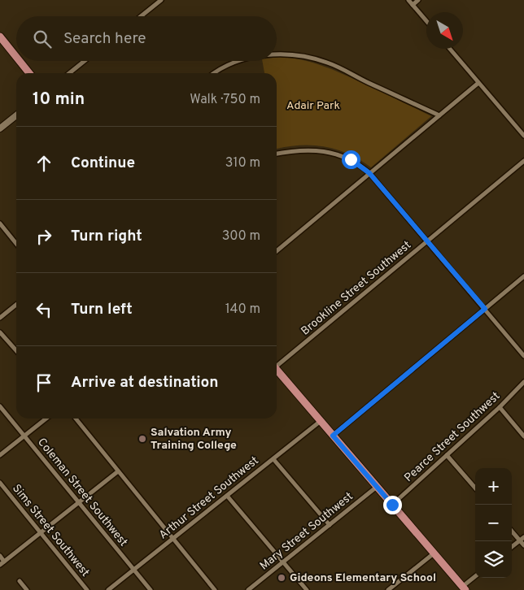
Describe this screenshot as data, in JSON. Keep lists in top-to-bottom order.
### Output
{
  "streets": {
    "street": [
      "Brookline Street Southwest",
      "Pearce Street Southwest",
      "Coleman Street Southwest",
      "Arthur Street Southwest",
      "Sims Street Southwest",
      "Mary Street Southwest"
    ]
  },
  "crossings": [
    ["Coleman Street Southwest", "Arthur Street Southwest"]
  ],
  "parks": ["Adair Park"],
  "places": ["Salvation Army Training College", "Gideons Elementary School"],
  "north": "bottom right",
  "page": {
    "search": "Search here",
    "heading": ["10 min", "Walk · 750 m"],
    "list": [
      ["Continue", "310 m"],
      ["Turn right", "300 m"],
      ["Turn left", "140 m"],
      "Arrive at destination"
    ],
    "map_buttons": ["+", "−"]
  }
}
